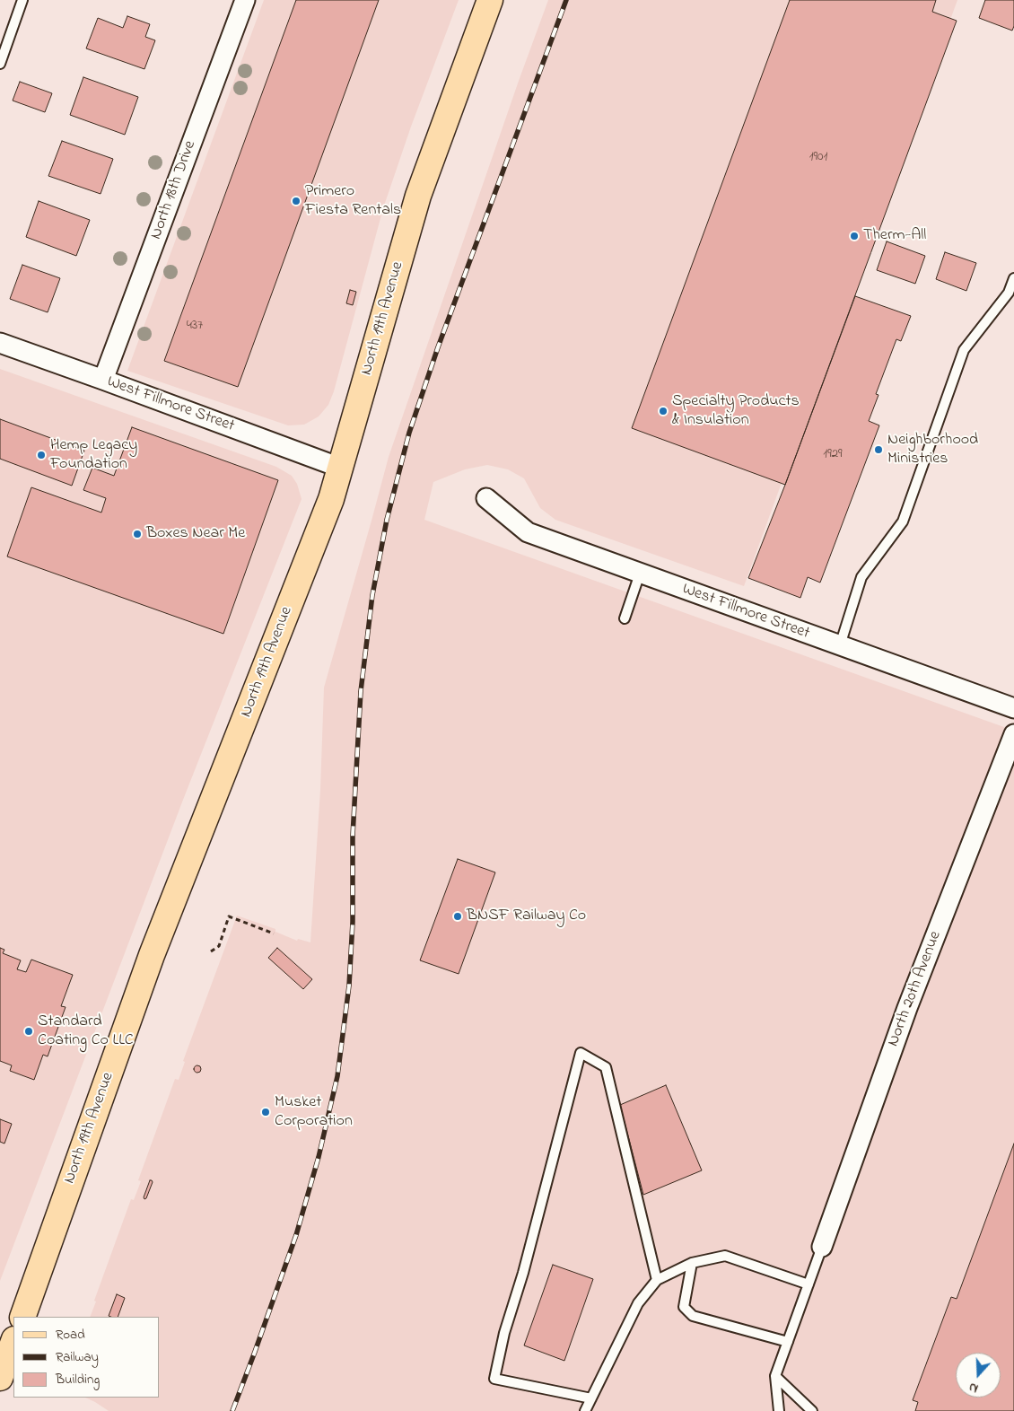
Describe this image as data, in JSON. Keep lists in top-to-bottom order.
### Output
{
  "streets": {
    "main road": ["North 19th Avenue"],
    "street": ["North 18th Drive", "West Fillmore Street", "North 20th Avenue"]
  },
  "crossings": [
    ["North 18th Drive", "West Fillmore Street"],
    ["North 19th Avenue", "West Fillmore Street"]
  ],
  "places": [
    "Primero Fiesta Rentals",
    "Therm-All",
    "Specialty Products & Insulation",
    "Neighborhood Ministries",
    "Hemp Legacy Foundation",
    "Boxes Near Me",
    "BNSF Railway Co",
    "Standard Coating Co LLC",
    "Musket Corporation"
  ],
  "house_numbers": ["1901", "437", "1929"],
  "legend": ["Road", "Railway", "Building"],
  "north": "bottom"
}
